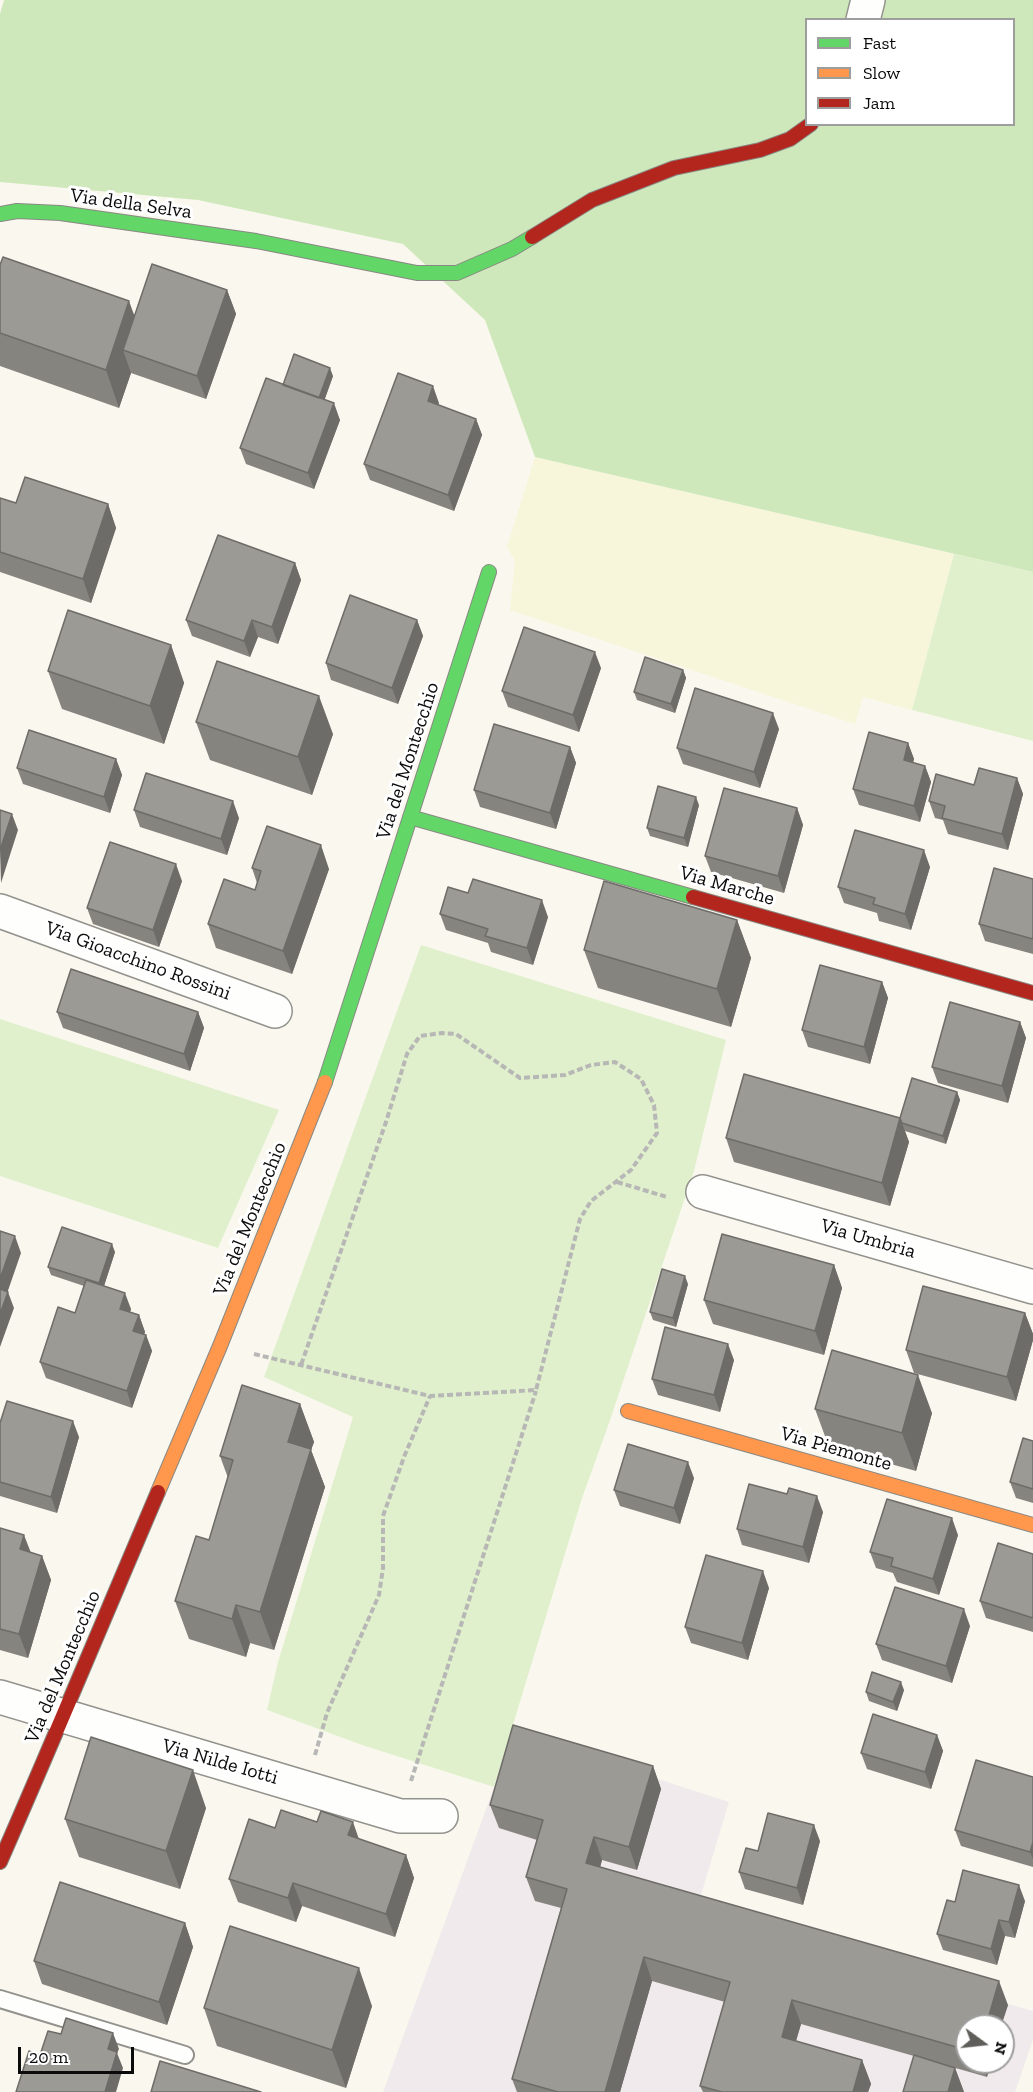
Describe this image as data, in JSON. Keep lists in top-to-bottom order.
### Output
{
  "streets": {
    "street": [
      "Via della Selva",
      "Via del Montecchio",
      "Via Marche",
      "Via Gioacchino Rossini",
      "Via Umbria",
      "Via Piemonte",
      "Via Nilde Iotti"
    ]
  },
  "crossings": [
    ["Via del Montecchio", "Via Marche"],
    ["Via del Montecchio", "Via Nilde Iotti"]
  ],
  "legend": ["Fast", "Slow", "Jam"],
  "scale_bar": "20 m",
  "north": "right"
}
